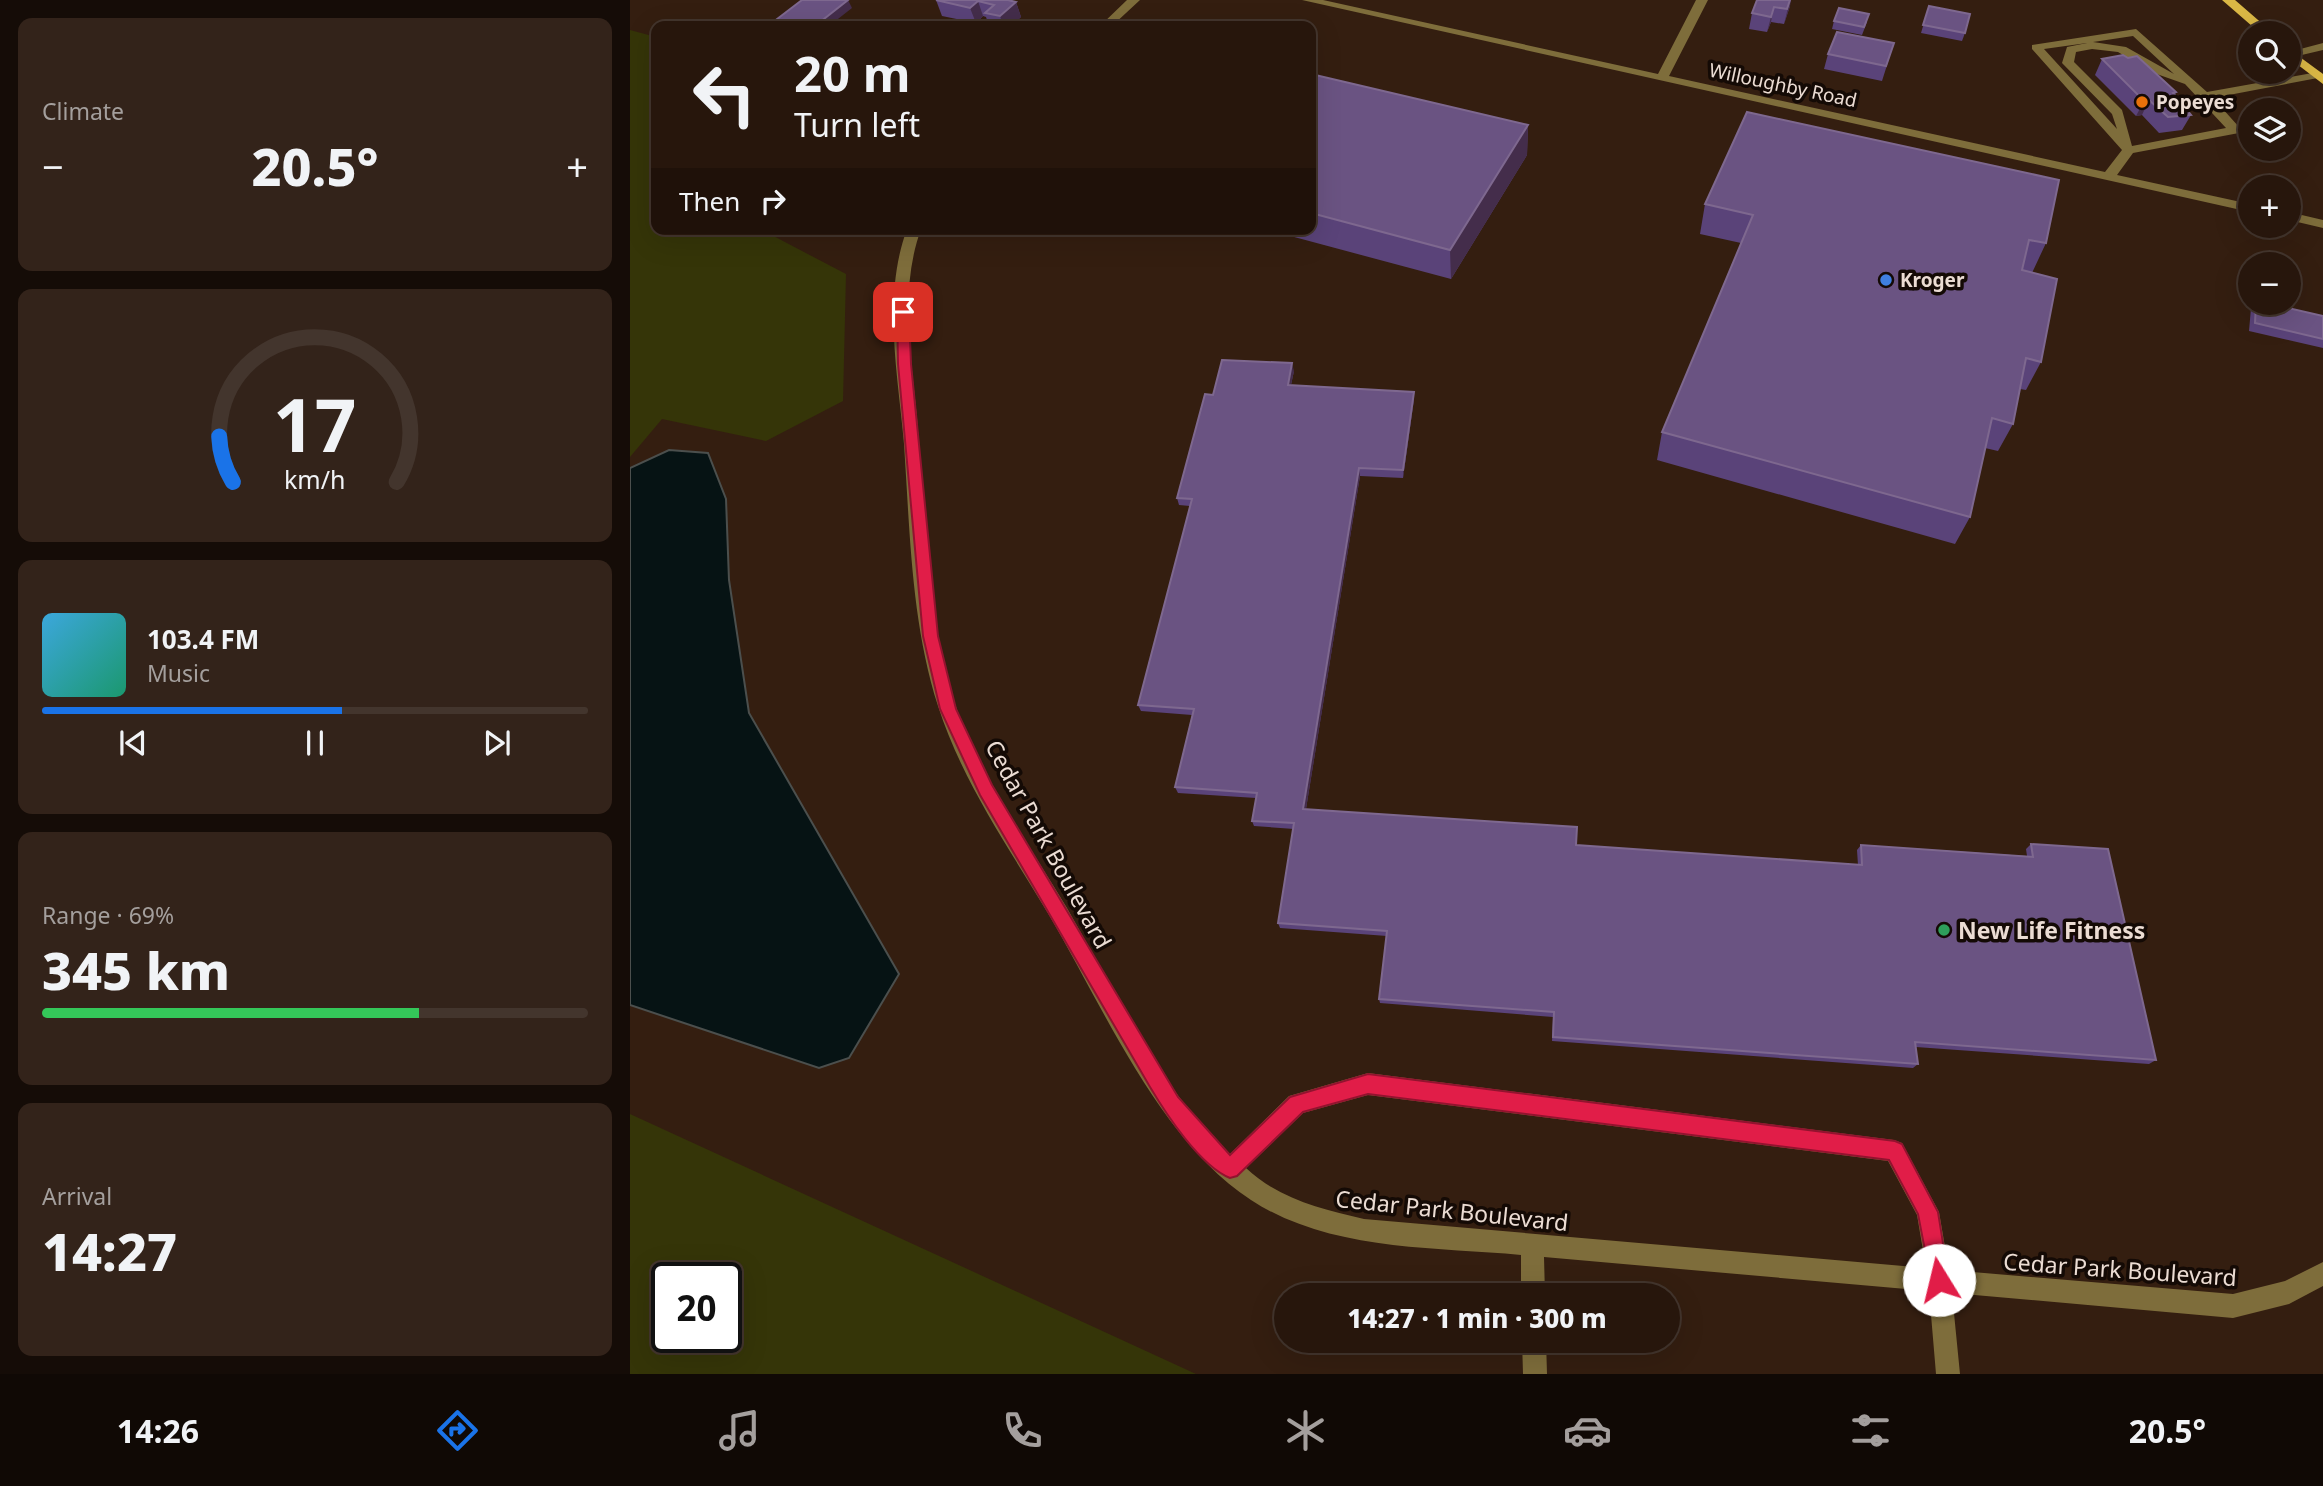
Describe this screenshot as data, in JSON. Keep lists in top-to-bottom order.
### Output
{
  "streets": {
    "street": ["Willoughby Road", "Cedar Park Boulevard"]
  },
  "places": ["Popeyes", "Kroger", "New Life Fitness"],
  "page": {
    "tile": [
      "Climate",
      ["Range · 69%", "345 km"],
      ["Arrival", "14:27"]
    ],
    "map_buttons": ["+", "−"],
    "turn": ["20 m", "Turn left"],
    "heat": ["−", "20.5°", "+"],
    "then": "Then",
    "song": ["103.4 FM", "Music"],
    "limit": "20",
    "trip": "14:27 · 1 min · 300 m",
    "tabs": ["14:26", "20.5°"],
    "gauge": ["17", "km/h"]
  }
}
